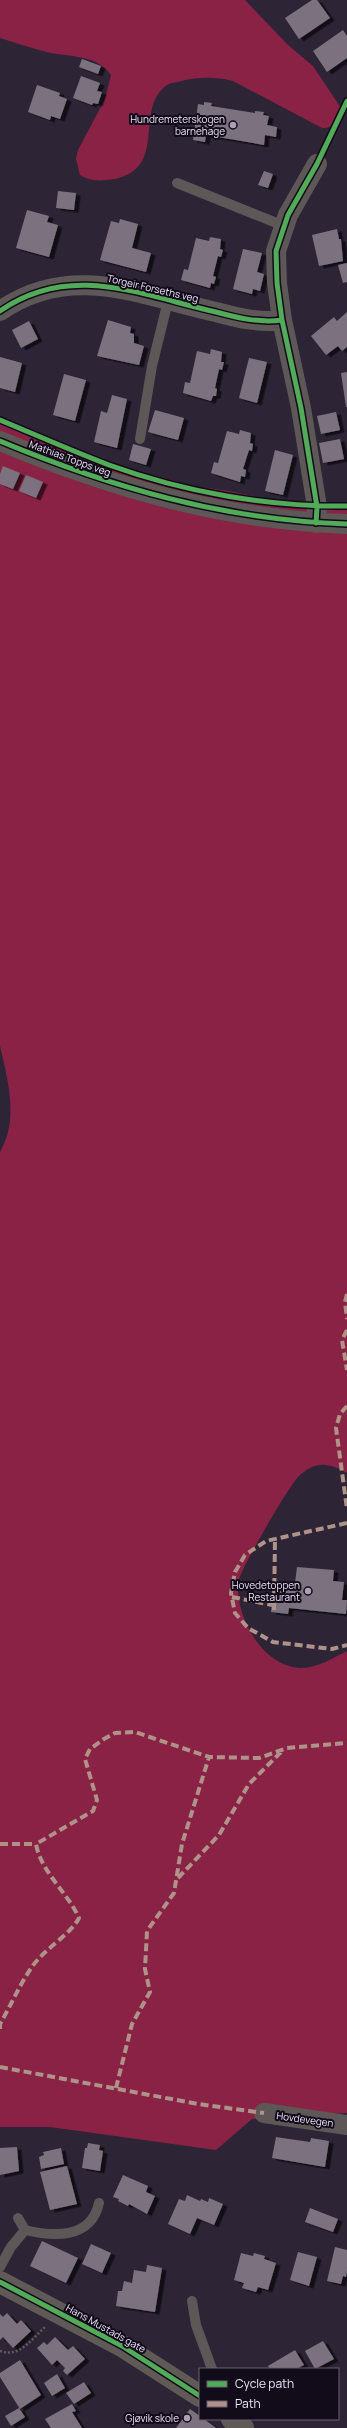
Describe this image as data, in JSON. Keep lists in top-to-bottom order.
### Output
{
  "streets": {
    "main road": ["Hans Mustads gate"],
    "street": ["Torgeir Forseths veg", "Mathias Topps veg", "Hovdevegen"]
  },
  "places": ["Hundremeterskogen barnehage", "Hovedetoppen Restaurant", "Gjøvik skole"],
  "legend": ["Cycle path", "Path"]
}
